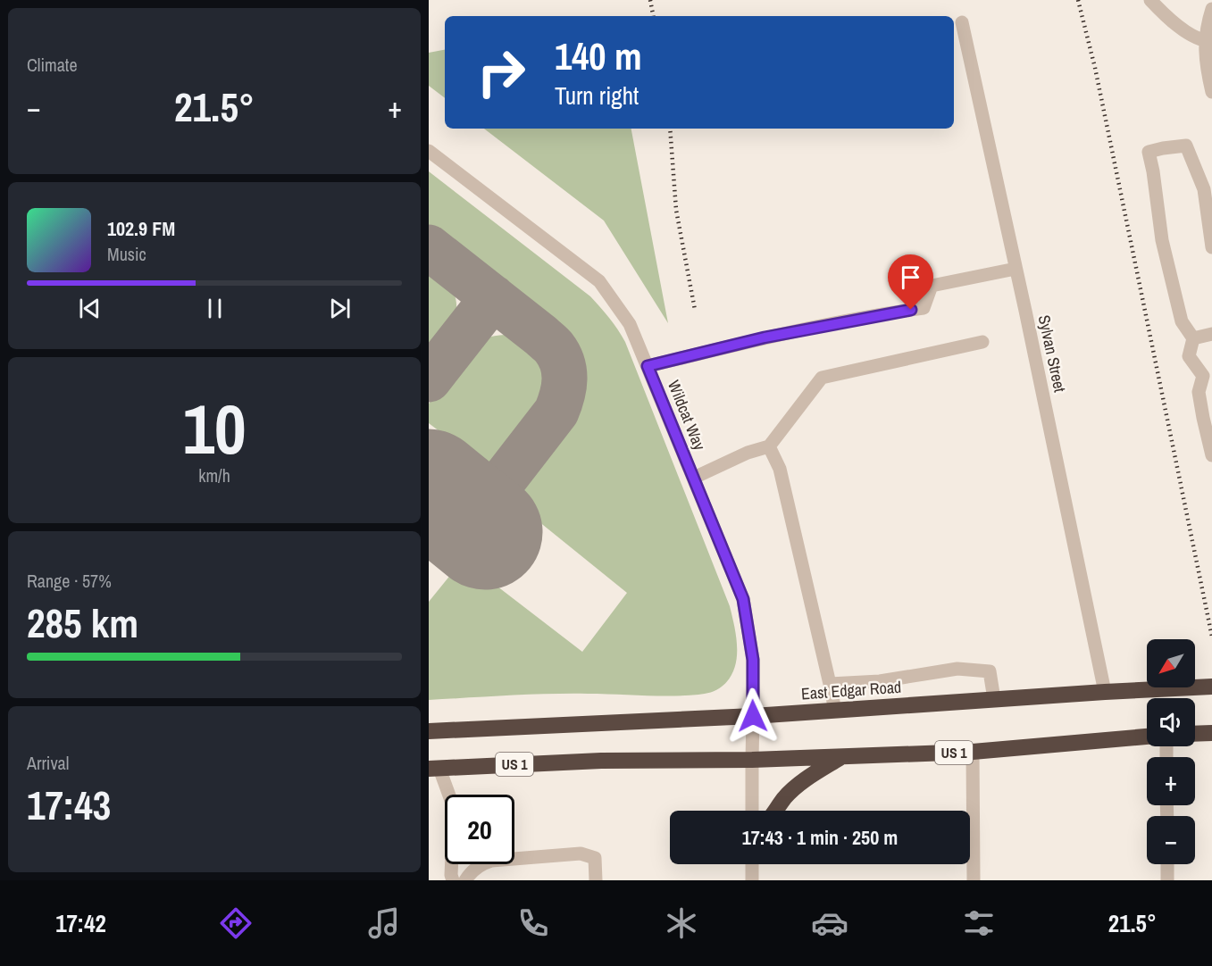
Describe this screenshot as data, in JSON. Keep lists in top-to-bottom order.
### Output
{
  "streets": {
    "highway": ["East Edgar Road", "US 1"],
    "street": ["Sylvan Street", "Wildcat Way"]
  },
  "crossings": [
    ["Sylvan Street", "East Edgar Road"],
    ["Wildcat Way", "East Edgar Road"],
    ["Wildcat Way", "US 1"]
  ],
  "north": "bottom left",
  "page": {
    "tile": [
      "Climate",
      ["10", "km/h"],
      ["Range · 57%", "285 km"],
      ["Arrival", "17:43"]
    ],
    "turn": ["140 m", "Turn right"],
    "heat": ["−", "21.5°", "+"],
    "song": ["102.9 FM", "Music"],
    "map_buttons": ["+", "−"],
    "limit": "20",
    "trip": "17:43 · 1 min · 250 m",
    "tabs": ["17:42", "21.5°"]
  }
}
